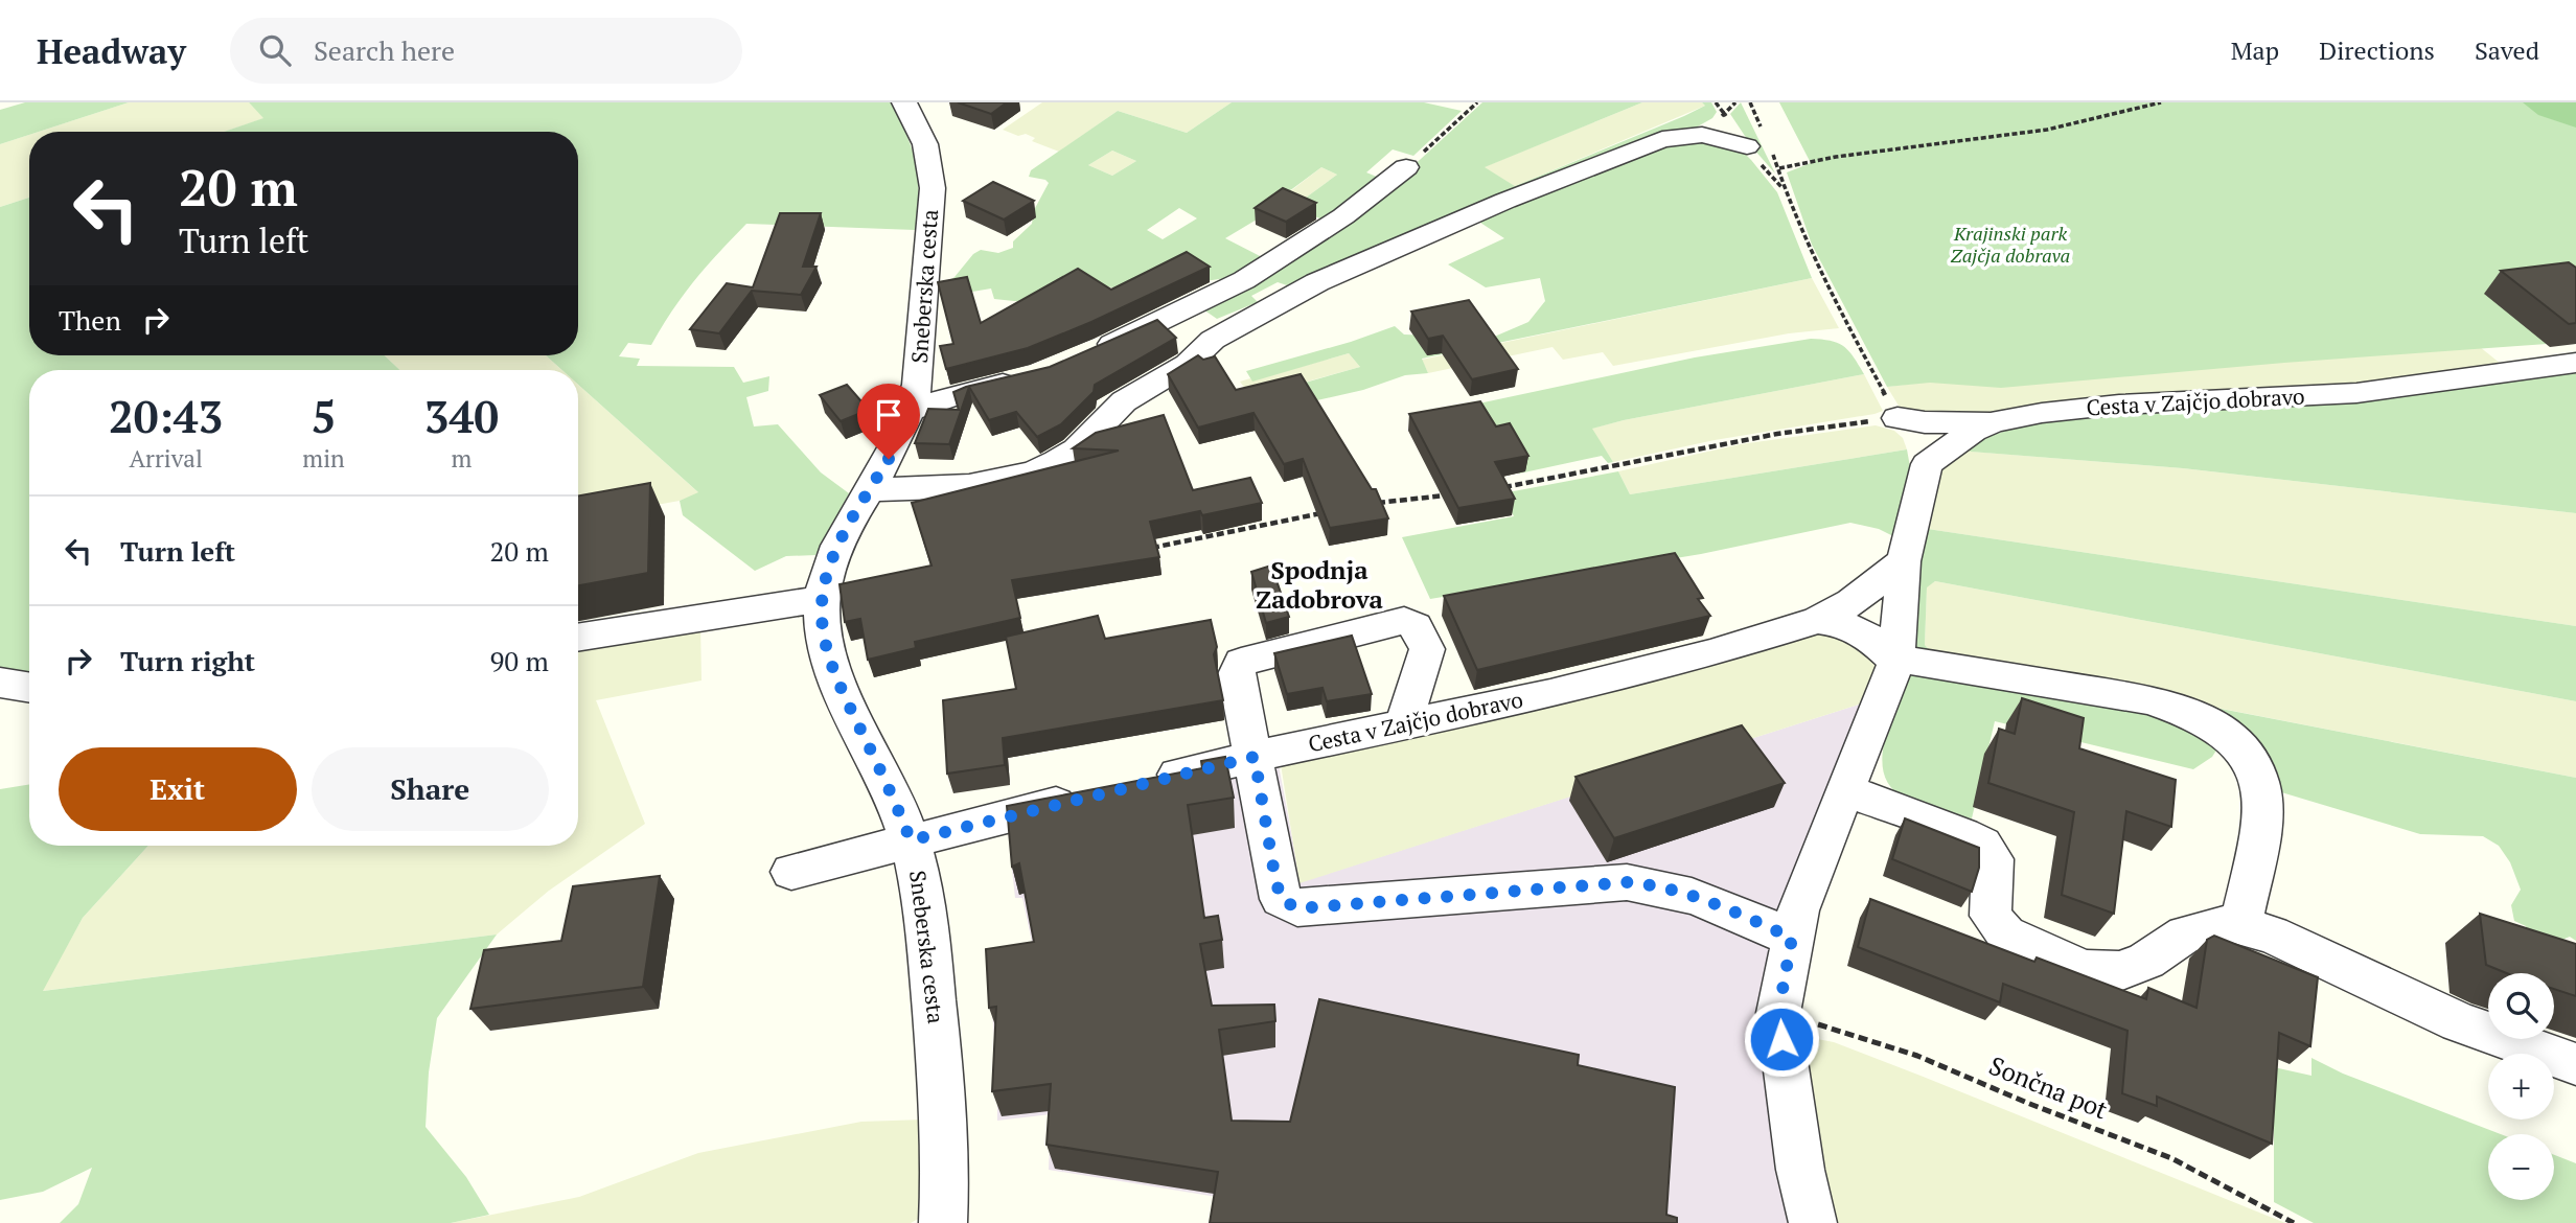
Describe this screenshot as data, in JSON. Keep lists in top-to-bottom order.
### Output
{
  "streets": {
    "street": ["Sneberska cesta", "Cesta v Zajčjo dobravo"],
    "path": ["Sončna pot"]
  },
  "crossings": [
    ["Cesta v Zajčjo dobravo", "Sončna pot"]
  ],
  "districts": ["Spodnja Zadobrova"],
  "parks": ["Krajinski park Zajčja dobrava"],
  "page": {
    "header": "Headway",
    "search": "Search here",
    "nav": ["Map", "Directions", "Saved"],
    "turn": ["20 m", "Turn left"],
    "then": "Then",
    "eta": [
      "20:43",
      "Arrival",
      "5",
      "min",
      "340",
      "m"
    ],
    "list": [
      {
        "name": "Turn left",
        "value": "20 m"
      },
      {
        "name": "Turn right",
        "value": "90 m"
      }
    ],
    "buttons": ["Exit", "Share"],
    "map_buttons": ["+", "−"]
  }
}
